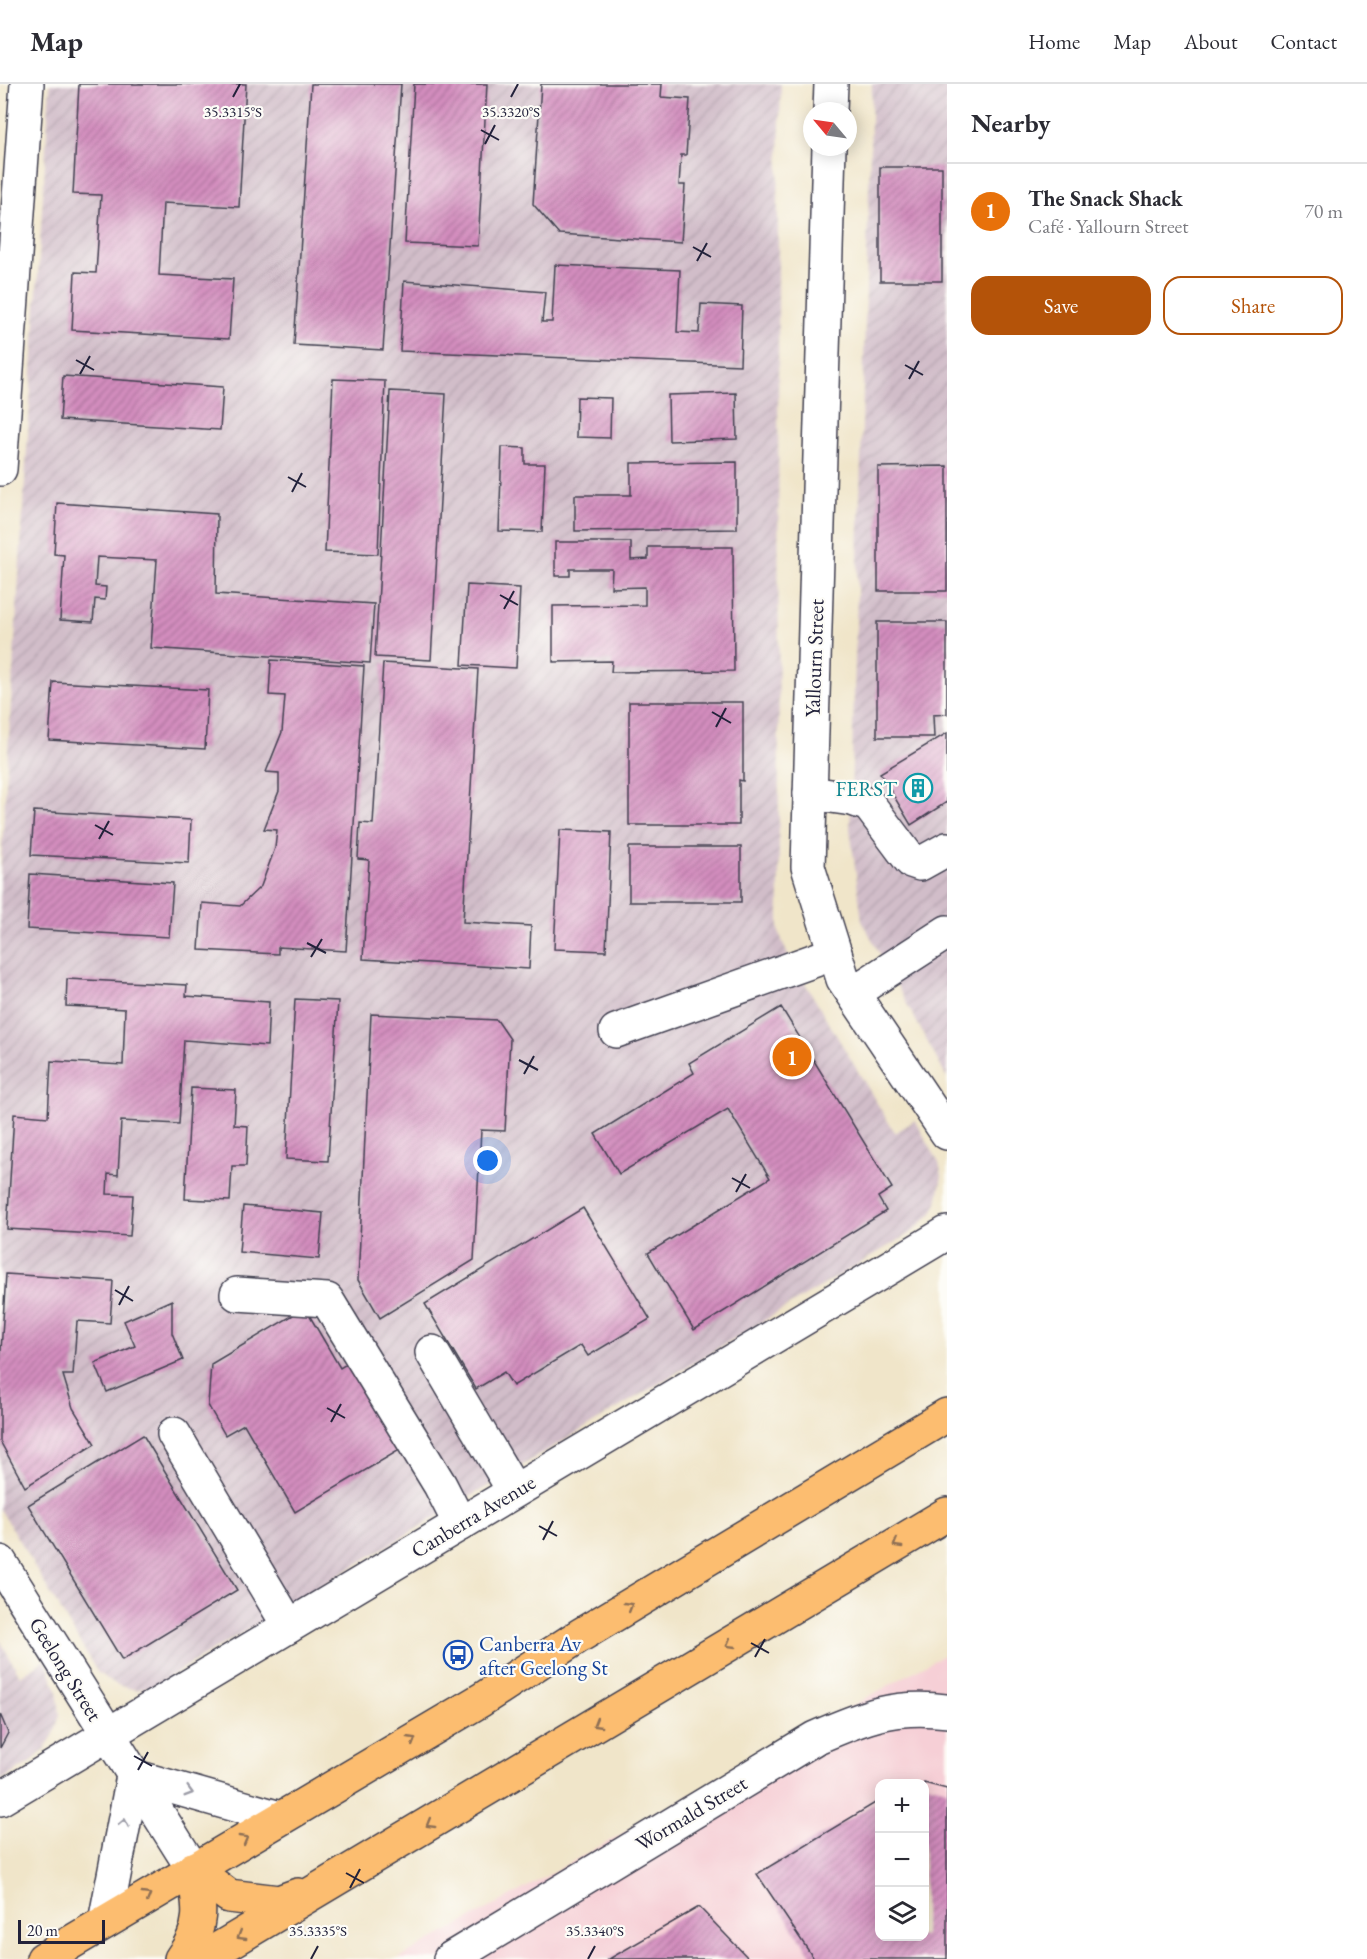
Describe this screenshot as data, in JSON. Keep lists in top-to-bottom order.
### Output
{
  "streets": {
    "street": [
      "Yallourn Street",
      "Canberra Avenue",
      "Geelong Street",
      "Wormald Street"
    ]
  },
  "crossings": [
    ["Canberra Avenue", "Geelong Street"]
  ],
  "places": {
    "building": ["FERST"],
    "bus stop": ["Canberra Av after Geelong St"]
  },
  "scale_bar": "20 m",
  "north": "top left",
  "page": {
    "header": "Map",
    "nav": [
      "Home",
      "Map",
      "About",
      "Contact"
    ],
    "heading": "Nearby",
    "list": [
      {
        "mark": "1",
        "name": "The Snack Shack",
        "note": "Café · Yallourn Street",
        "value": "70 m"
      }
    ],
    "buttons": ["Save", "Share"],
    "pins": "1",
    "map_buttons": ["+", "−"],
    "scale": "20 m"
  },
  "coordinates": [
    "35.3315°S",
    "35.3320°S",
    "35.3335°S",
    "35.3340°S"
  ]
}
